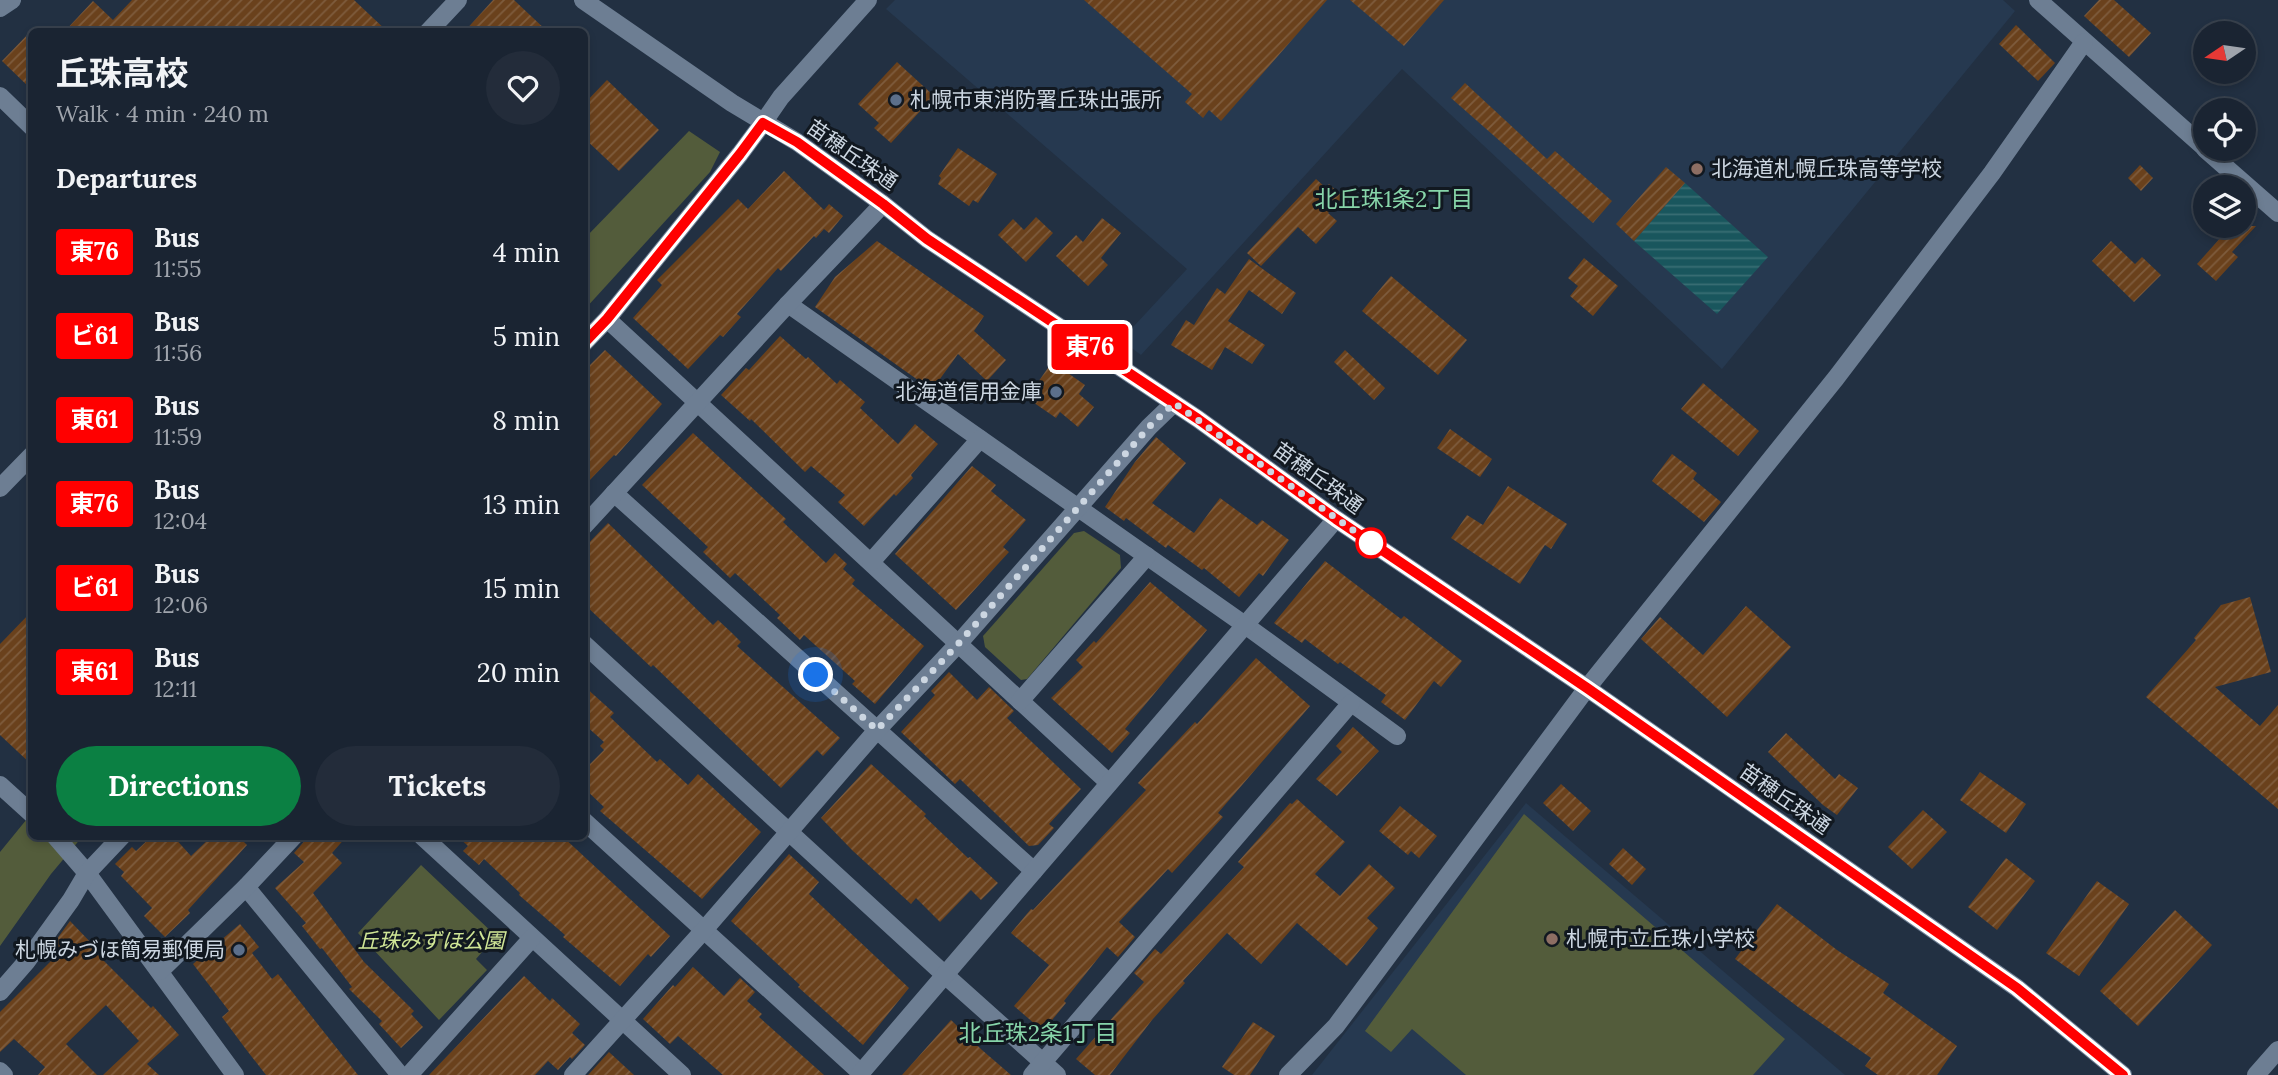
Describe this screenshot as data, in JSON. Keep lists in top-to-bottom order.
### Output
{
  "streets": {
    "street": ["苗穂丘珠通"]
  },
  "districts": ["北丘珠1条2丁目", "北丘珠2条1丁目"],
  "parks": ["丘珠みずほ公園"],
  "places": [
    "札幌市東消防署丘珠出張所",
    "北海道札幌丘珠高等学校",
    "北海道信用金庫",
    "札幌市立丘珠小学校",
    "札幌みづほ簡易郵便局"
  ],
  "lines": ["bus line 東76"],
  "north": "left",
  "page": {
    "on_map": "東76",
    "heading": [
      ["丘珠高校", "Walk · 4 min · 240 m"],
      "Departures"
    ],
    "list": [
      {
        "mark": "東76",
        "name": "Bus",
        "note": "11:55",
        "value": "4 min"
      },
      {
        "mark": "ビ61",
        "name": "Bus",
        "note": "11:56",
        "value": "5 min"
      },
      {
        "mark": "東61",
        "name": "Bus",
        "note": "11:59",
        "value": "8 min"
      },
      {
        "mark": "東76",
        "name": "Bus",
        "note": "12:04",
        "value": "13 min"
      },
      {
        "mark": "ビ61",
        "name": "Bus",
        "note": "12:06",
        "value": "15 min"
      },
      {
        "mark": "東61",
        "name": "Bus",
        "note": "12:11",
        "value": "20 min"
      }
    ],
    "buttons": ["Directions", "Tickets"]
  }
}
